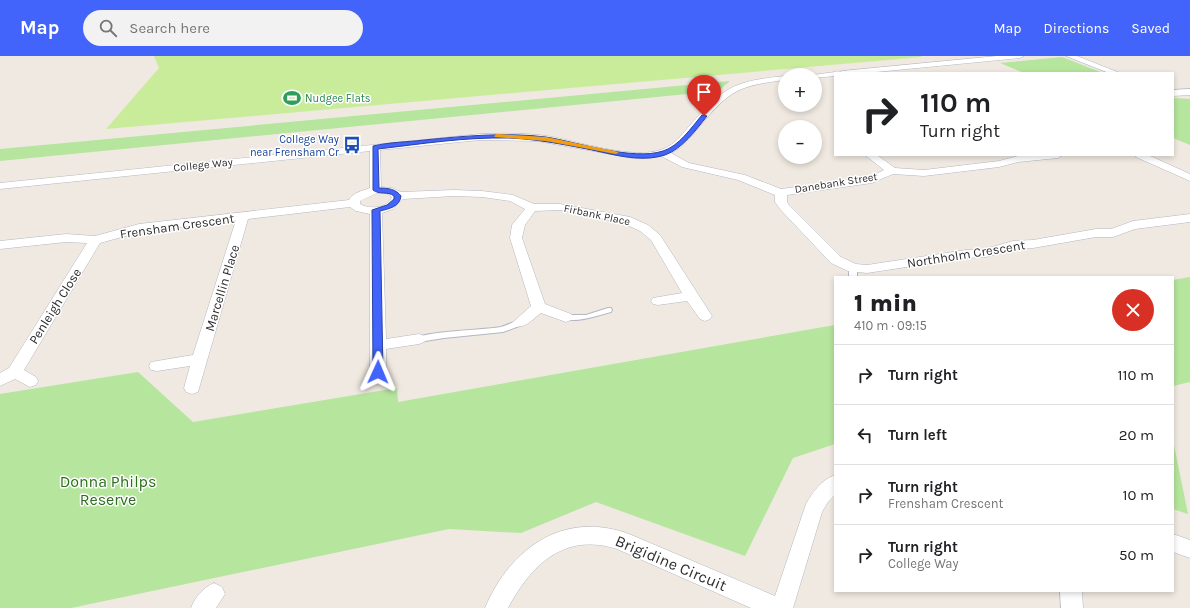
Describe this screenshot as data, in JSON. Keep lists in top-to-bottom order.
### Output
{
  "streets": {
    "street": [
      "College Way",
      "Danebank Street",
      "Firbank Place",
      "Frensham Crescent",
      "Northholm Crescent",
      "Marcellin Place",
      "Penleigh Close",
      "Brigidine Circuit"
    ]
  },
  "crossings": [
    ["Danebank Street", "Northholm Crescent"],
    ["Frensham Crescent", "Marcellin Place"],
    ["Frensham Crescent", "Penleigh Close"]
  ],
  "parks": ["Donna Philps Reserve"],
  "places": {
    "sports": ["Nudgee Flats"],
    "bus stop": ["College Way near Frensham Cr"]
  },
  "page": {
    "header": "Map",
    "search": "Search here",
    "nav": ["Map", "Directions", "Saved"],
    "map_buttons": ["+", "−"],
    "turn": ["110 m", "Turn right"],
    "heading": ["1 min", "410 m · 09:15"],
    "list": [
      {
        "name": "Turn right",
        "value": "110 m"
      },
      {
        "name": "Turn left",
        "value": "20 m"
      },
      {
        "name": "Turn right",
        "note": "Frensham Crescent",
        "value": "10 m"
      },
      {
        "name": "Turn right",
        "note": "College Way",
        "value": "50 m"
      }
    ]
  }
}
